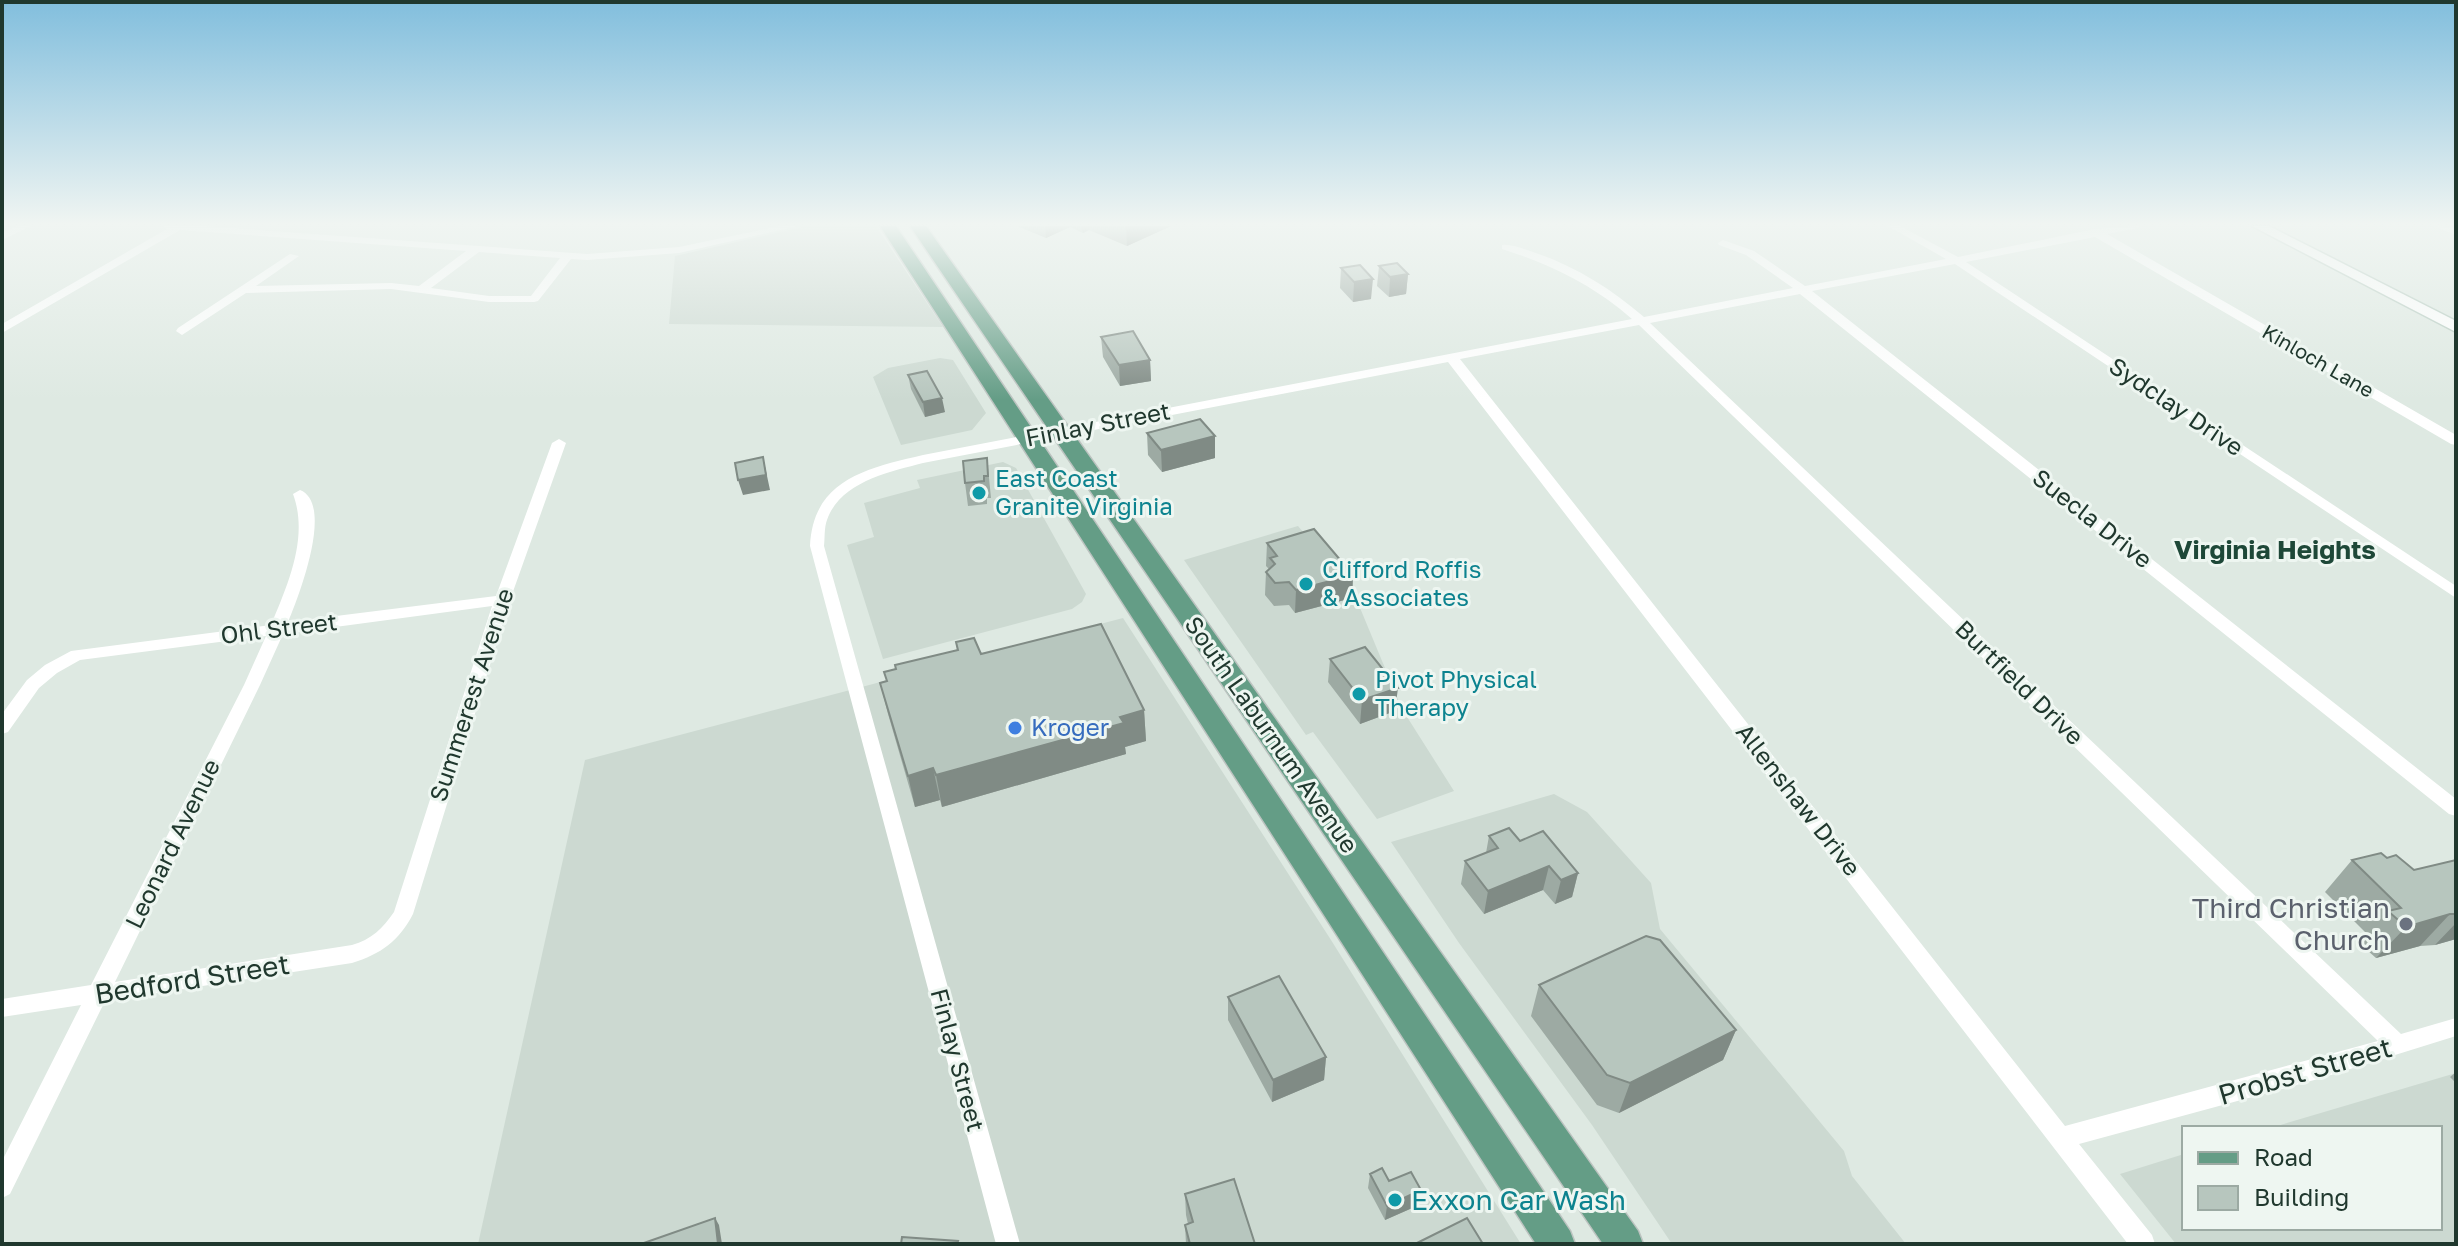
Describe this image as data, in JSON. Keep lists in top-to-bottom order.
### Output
{
  "streets": {
    "main road": ["South Laburnum Avenue"],
    "street": [
      "Kinloch Lane",
      "Sydclay Drive",
      "Finlay Street",
      "Suecla Drive",
      "Ohl Street",
      "Burtfield Drive",
      "Summerest Avenue",
      "Allenshaw Drive",
      "Leonard Avenue",
      "Bedford Street",
      "Probst Street"
    ]
  },
  "crossings": [
    ["Finlay Street", "Suecla Drive"],
    ["Finlay Street", "Burtfield Drive"],
    ["Finlay Street", "South Laburnum Avenue"],
    ["Finlay Street", "Allenshaw Drive"],
    ["Ohl Street", "Summerest Avenue"],
    ["Ohl Street", "Leonard Avenue"],
    ["Burtfield Drive", "Probst Street"],
    ["Summerest Avenue", "Bedford Street"],
    ["Allenshaw Drive", "Probst Street"],
    ["Leonard Avenue", "Bedford Street"]
  ],
  "districts": ["Virginia Heights"],
  "places": [
    "East Coast Granite Virginia",
    "Clifford Roffis & Associates",
    "Pivot Physical Therapy",
    "Kroger",
    "Third Christian Church",
    "Exxon Car Wash"
  ],
  "legend": ["Road", "Building"]
}
